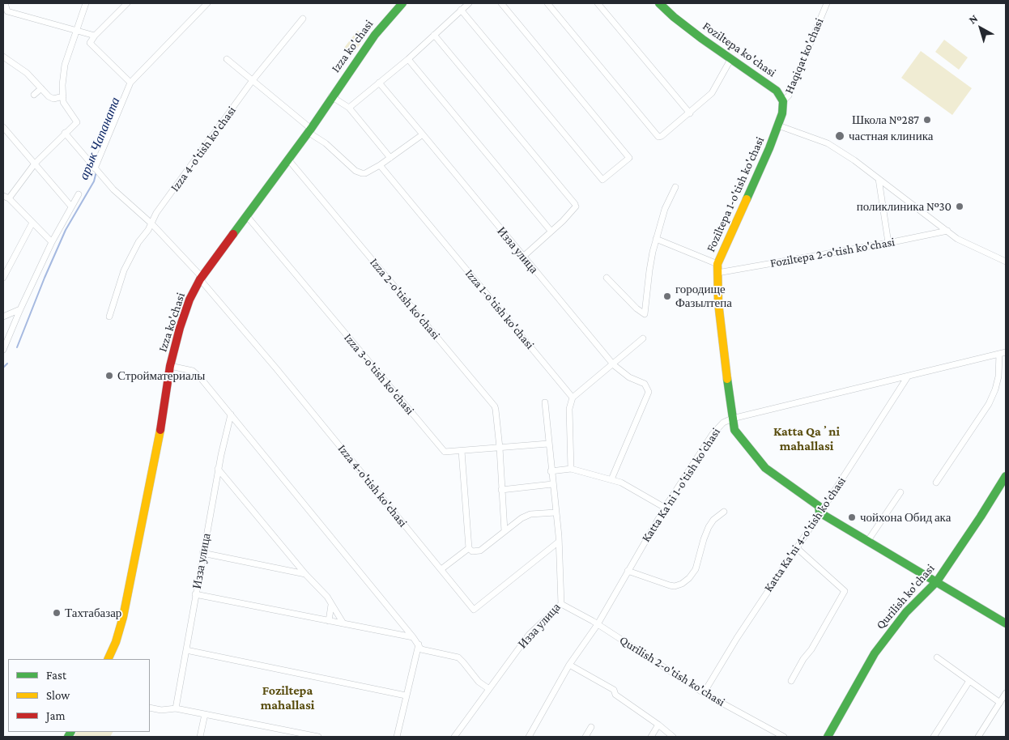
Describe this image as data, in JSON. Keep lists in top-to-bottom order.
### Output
{
  "streets": {
    "street": [
      "Izza ko'chasi",
      "Foziltepa ko'chasi",
      "Haqiqat ko'chasi",
      "Izza 4-o'tish ko'chasi",
      "Foziltepa 1-o'tish ko'chasi",
      "Изза улица",
      "Foziltepa 2-o'tish ko'chasi",
      "Izza 2-o'tish ko'chasi",
      "Izza 1-o'tish ko'chasi",
      "Izza 3-o'tish ko'chasi",
      "Katta Ka'ni 1-o'tish ko'chasi",
      "Katta Ka'ni 4-o'tish ko'chasi",
      "Qurilish ko'chasi",
      "Qurilish 2-o'tish ko'chasi"
    ]
  },
  "crossings": [
    ["Izza ko'chasi", "Izza 4-o'tish ko'chasi"],
    ["Izza ko'chasi", "Izza 2-o'tish ko'chasi"],
    ["Izza ko'chasi", "Izza 3-o'tish ko'chasi"],
    ["Foziltepa ko'chasi", "Haqiqat ko'chasi"],
    ["Izza 4-o'tish ko'chasi", "Изза улица"],
    ["Foziltepa 1-o'tish ko'chasi", "Foziltepa 2-o'tish ko'chasi"],
    ["Foziltepa 1-o'tish ko'chasi", "Katta Ka'ni 1-o'tish ko'chasi"],
    ["Foziltepa 1-o'tish ko'chasi", "Katta Ka'ni 4-o'tish ko'chasi"],
    ["Foziltepa 1-o'tish ko'chasi", "Qurilish ko'chasi"],
    ["Изза улица", "Izza 3-o'tish ko'chasi"],
    ["Изза улица", "Qurilish 2-o'tish ko'chasi"],
    ["Izza 2-o'tish ko'chasi", "Izza 3-o'tish ko'chasi"],
    ["Katta Ka'ni 1-o'tish ko'chasi", "Katta Ka'ni 4-o'tish ko'chasi"],
    ["Katta Ka'ni 1-o'tish ko'chasi", "Qurilish 2-o'tish ko'chasi"],
    ["Katta Ka'ni 4-o'tish ko'chasi", "Qurilish 2-o'tish ko'chasi"]
  ],
  "districts": ["Katta Qaʼni mahallasi", "Foziltepa mahallasi"],
  "water": ["арык Чапаната"],
  "places": [
    "Школа №287",
    "частная клиника",
    "поликлиника №30",
    "городище Фазылтепа",
    "Стройматериалы",
    "чойхона Обид ака",
    "Тахтабазар"
  ],
  "legend": ["Fast", "Slow", "Jam"],
  "north": "top left"
}
